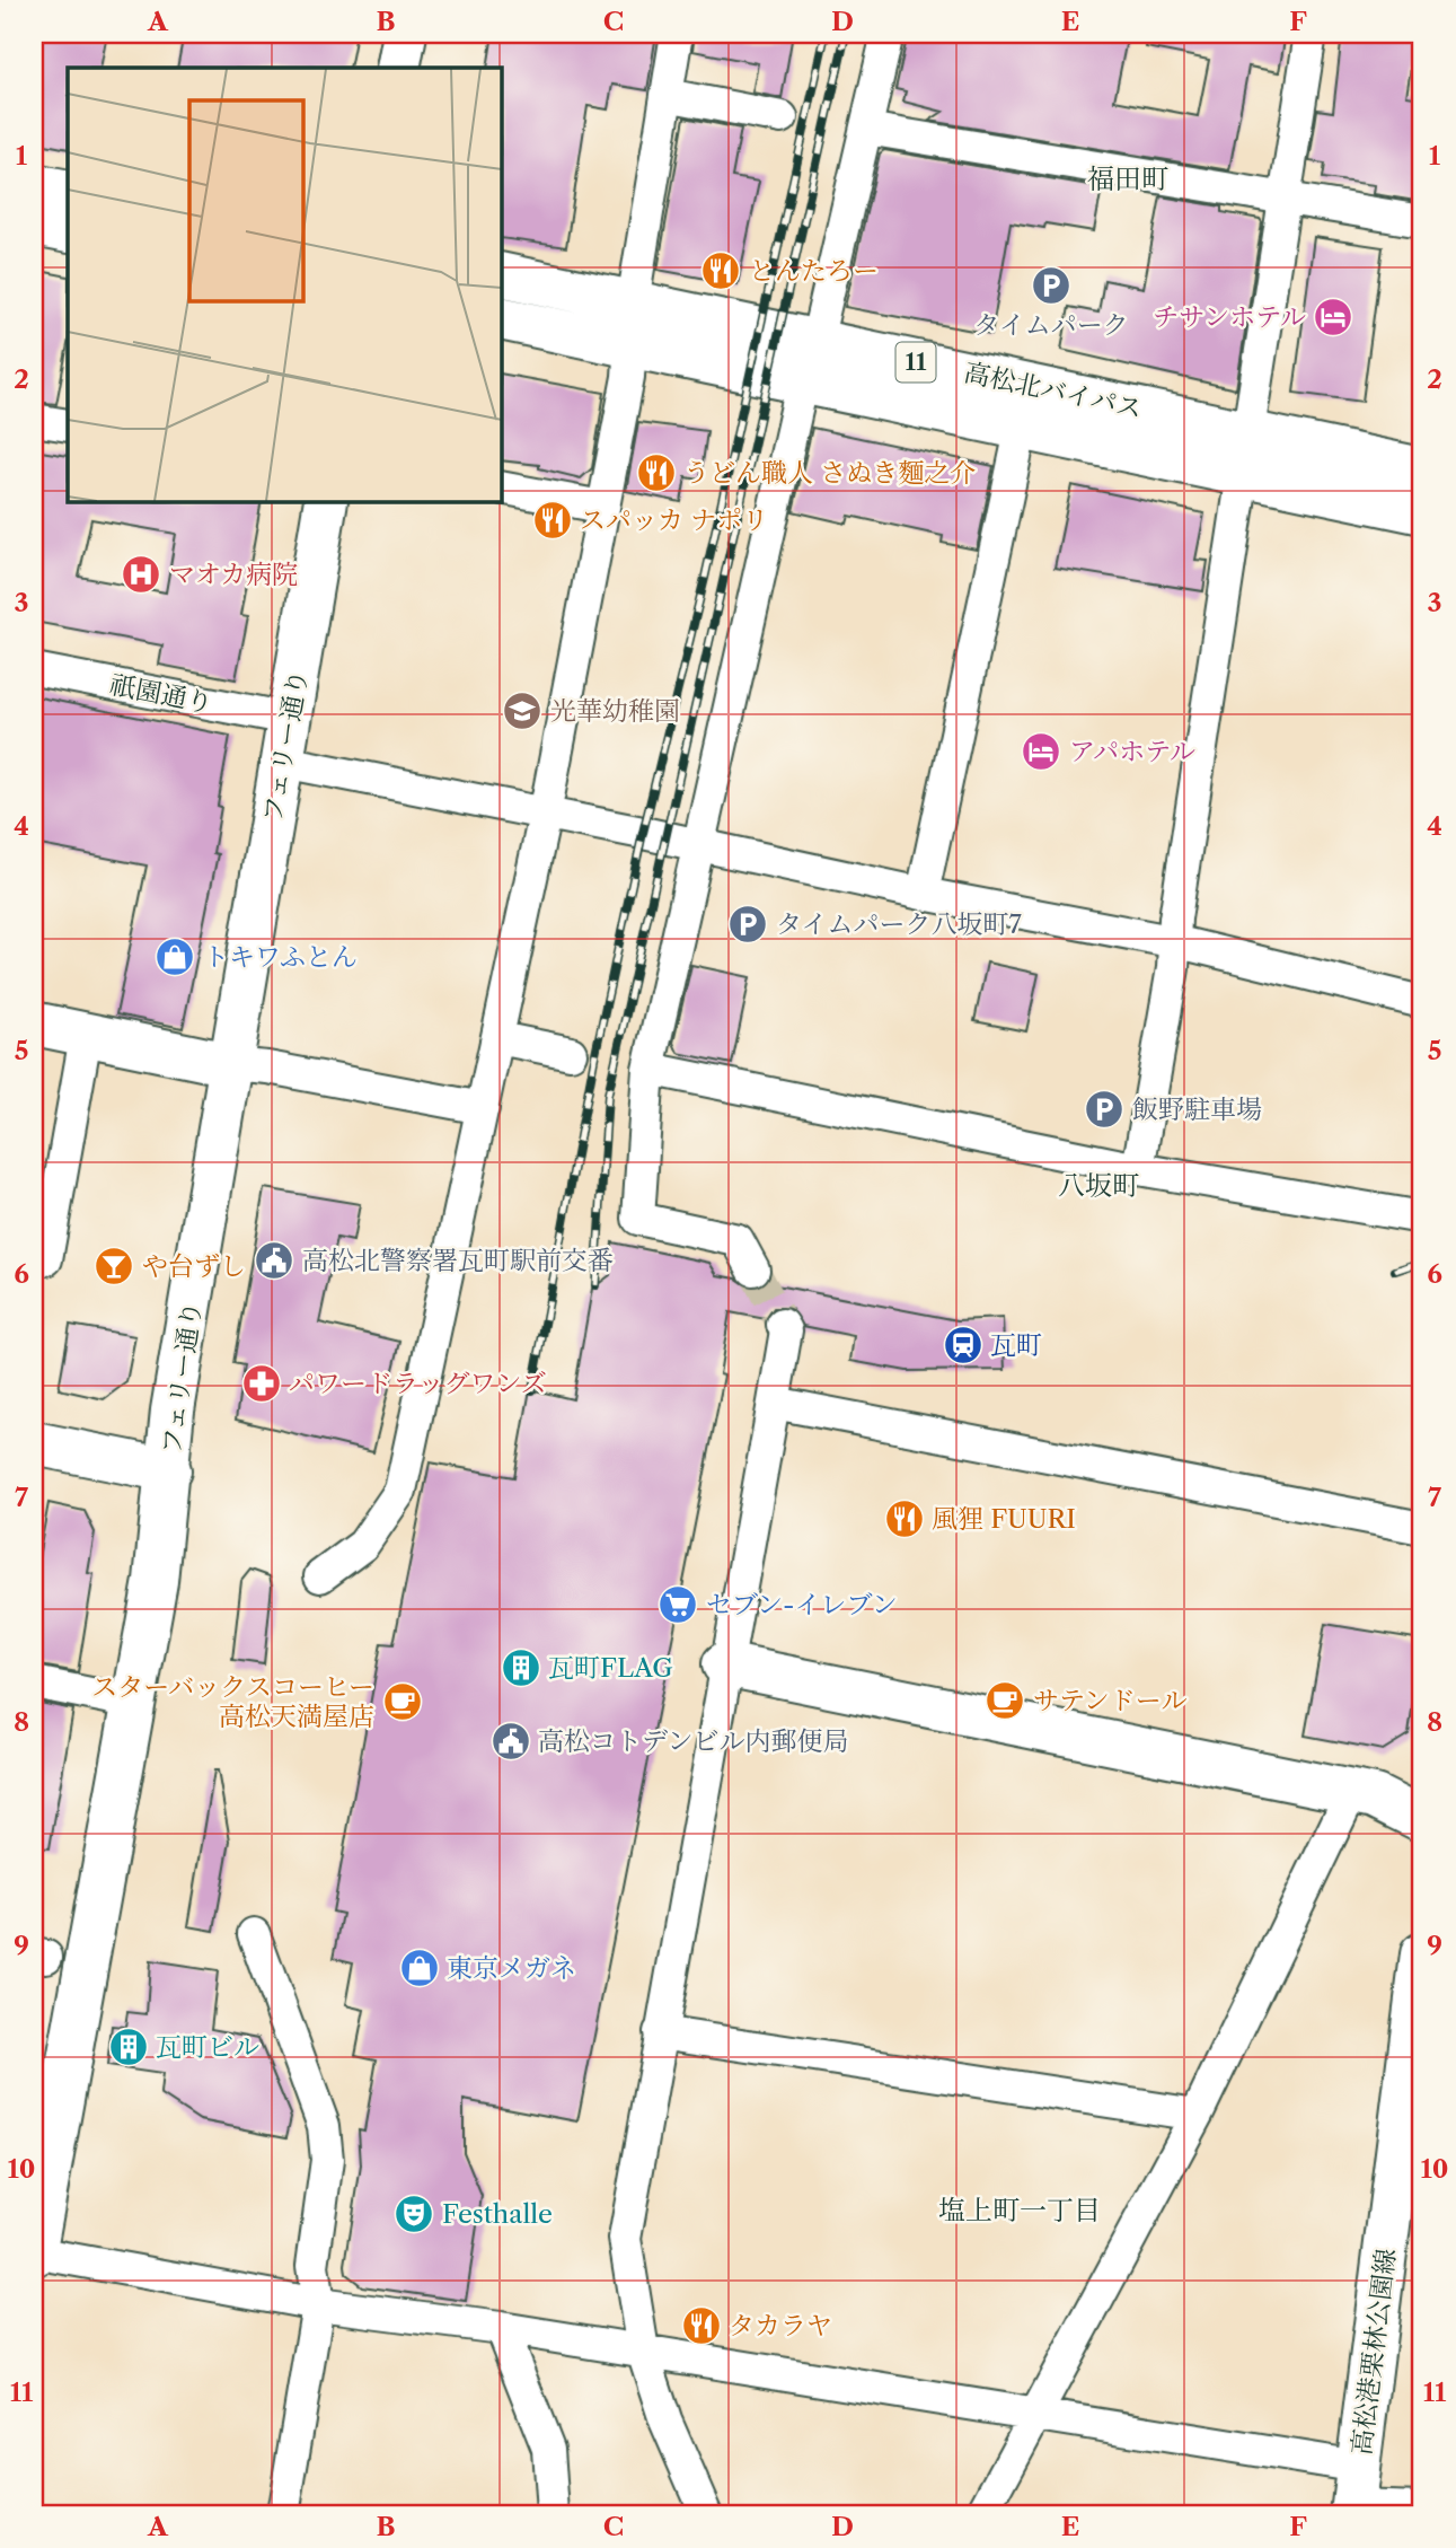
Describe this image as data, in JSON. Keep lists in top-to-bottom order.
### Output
{
  "streets": {
    "main road": [
      "11",
      "高松北バイパス",
      "フェリー通り",
      "高松港栗林公園線"
    ],
    "street": ["祇園通り"]
  },
  "crossings": [
    ["祇園通り", "フェリー通り"]
  ],
  "districts": ["福田町", "八坂町", "塩上町一丁目"],
  "places": {
    "restaurant": [
      "とんたろー",
      "うどん職人 さぬき麵之介",
      "スパッカ ナポリ",
      "風狸 FUURI",
      "タカラヤ"
    ],
    "parking": ["タイムパーク", "タイムパーク八坂町7", "飯野駐車場"],
    "hotel": ["チサンホテル", "アパホテル"],
    "hospital": ["マオカ病院"],
    "school or university": ["光華幼稚園"],
    "shop": ["トキワふとん", "東京メガネ"],
    "public building": ["高松北警察署瓦町駅前交番", "高松コトデンビル内郵便局"],
    "bar": ["や台ずし"],
    "station": ["瓦町"],
    "pharmacy": ["パワードラッグワンズ"],
    "supermarket": ["セブン-イレブン"],
    "building": ["瓦町FLAG", "瓦町ビル"],
    "cafe": ["サテンドール", "スターバックスコーヒー 高松天満屋店"],
    "theatre": ["Festhalle"]
  },
  "grid": {
    "columns": [
      "A",
      "B",
      "C",
      "D",
      "E",
      "F"
    ],
    "rows": [
      "1",
      "2",
      "3",
      "4",
      "5",
      "6",
      "7",
      "8",
      "9",
      "10",
      "11"
    ]
  }
}
